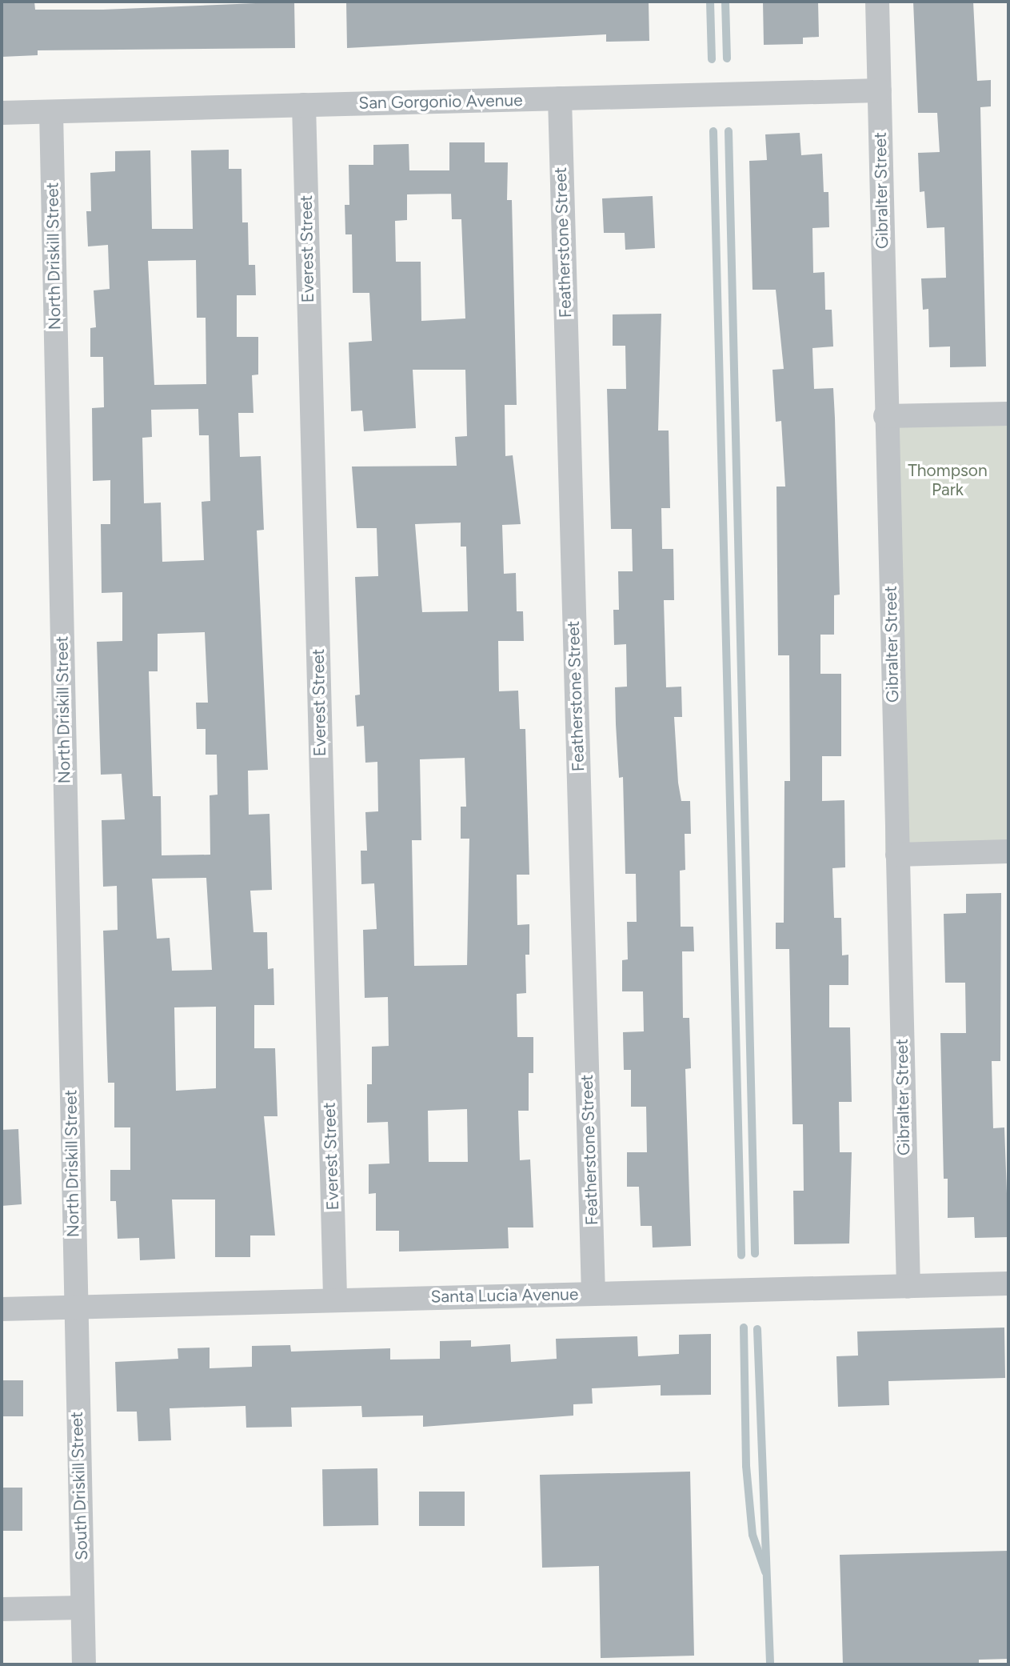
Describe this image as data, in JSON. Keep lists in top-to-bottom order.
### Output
{
  "streets": {
    "street": [
      "San Gorgonio Avenue",
      "Gibralter Street",
      "Featherstone Street",
      "Everest Street",
      "North Driskill Street",
      "Santa Lucia Avenue",
      "South Driskill Street"
    ]
  },
  "crossings": [
    ["San Gorgonio Avenue", "Gibralter Street"],
    ["San Gorgonio Avenue", "Featherstone Street"],
    ["San Gorgonio Avenue", "Everest Street"],
    ["San Gorgonio Avenue", "North Driskill Street"],
    ["Gibralter Street", "Santa Lucia Avenue"],
    ["Featherstone Street", "Santa Lucia Avenue"],
    ["Everest Street", "Santa Lucia Avenue"],
    ["North Driskill Street", "Santa Lucia Avenue"],
    ["North Driskill Street", "South Driskill Street"],
    ["Santa Lucia Avenue", "South Driskill Street"]
  ],
  "parks": ["Thompson Park"]
}
